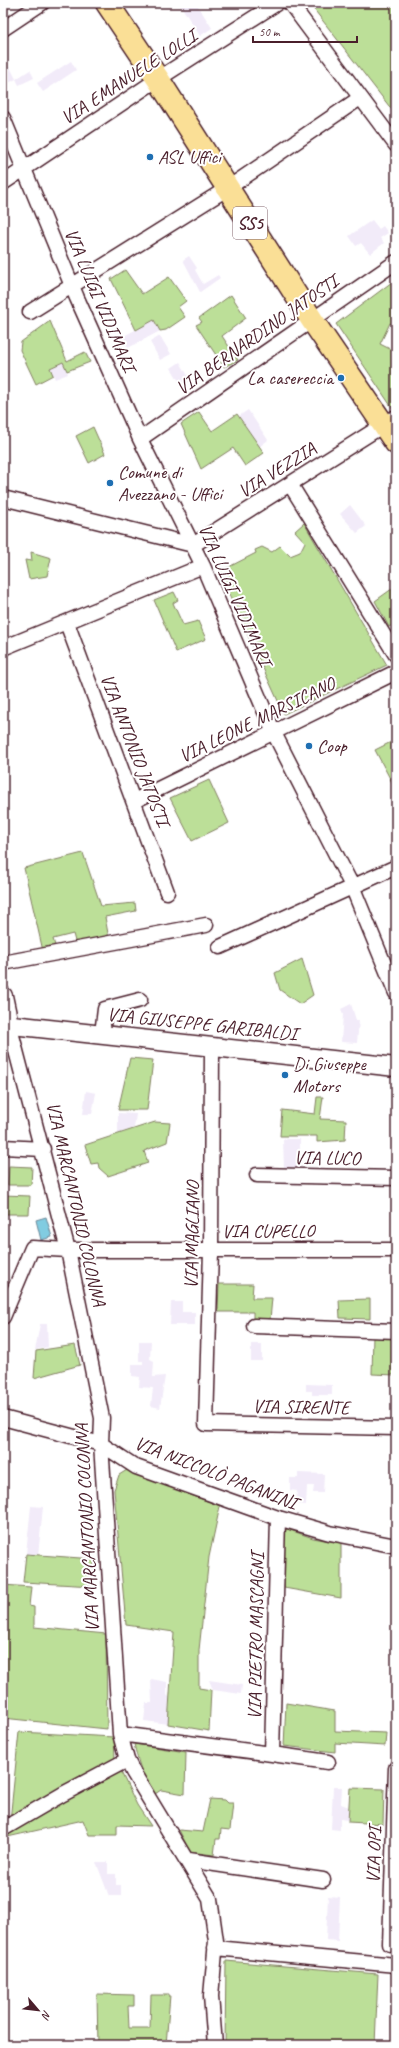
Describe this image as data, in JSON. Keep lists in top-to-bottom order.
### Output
{
  "streets": {
    "main road": ["SS5"],
    "street": [
      "VIA EMANUELE LOLLI",
      "VIA LUIGI VIDIMARI",
      "VIA BERNARDINO JATOSTI",
      "VIA VEZZIA",
      "VIA LEONE MARSICANO",
      "VIA ANTONIO JATOSTI",
      "VIA GIUSEPPE GARIBALDI",
      "VIA LUCO",
      "VIA MARCANTONIO COLONNA",
      "VIA CUPELLO",
      "VIA MAGLIANO",
      "VIA SIRENTE",
      "VIA NICCOLÒ PAGANINI",
      "VIA PIETRO MASCAGNI",
      "VIA OPI"
    ]
  },
  "crossings": [
    ["VIA EMANUELE LOLLI", "SS5"],
    ["VIA EMANUELE LOLLI", "VIA LUIGI VIDIMARI"],
    ["SS5", "VIA BERNARDINO JATOSTI"],
    ["SS5", "VIA VEZZIA"],
    ["VIA LUIGI VIDIMARI", "VIA BERNARDINO JATOSTI"],
    ["VIA LUIGI VIDIMARI", "VIA VEZZIA"],
    ["VIA LUIGI VIDIMARI", "VIA LEONE MARSICANO"],
    ["VIA LEONE MARSICANO", "VIA ANTONIO JATOSTI"],
    ["VIA GIUSEPPE GARIBALDI", "VIA MARCANTONIO COLONNA"],
    ["VIA GIUSEPPE GARIBALDI", "VIA MAGLIANO"],
    ["VIA MARCANTONIO COLONNA", "VIA CUPELLO"],
    ["VIA MARCANTONIO COLONNA", "VIA NICCOLÒ PAGANINI"],
    ["VIA CUPELLO", "VIA MAGLIANO"],
    ["VIA MAGLIANO", "VIA SIRENTE"],
    ["VIA NICCOLÒ PAGANINI", "VIA PIETRO MASCAGNI"]
  ],
  "places": [
    "ASL Uffici",
    "La casereccia",
    "Comune di Avezzano - Uffici",
    "Coop",
    "Di Giuseppe Motors"
  ],
  "scale_bar": "50 m",
  "north": "bottom right"
}
